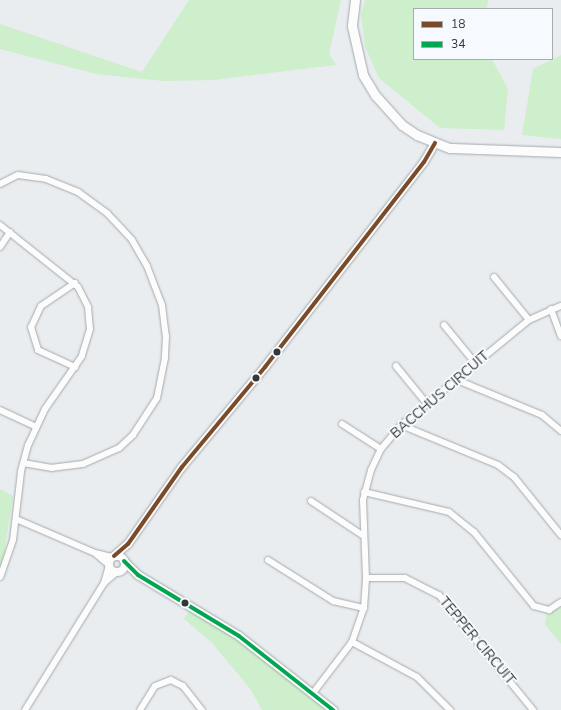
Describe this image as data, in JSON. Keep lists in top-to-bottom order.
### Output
{
  "streets": {
    "street": ["BACCHUS CIRCUIT", "TEPPER CIRCUIT"]
  },
  "crossings": [
    ["BACCHUS CIRCUIT", "TEPPER CIRCUIT"]
  ],
  "lines": ["transit line 18", "transit line 34"],
  "legend": ["18", "34"]
}
